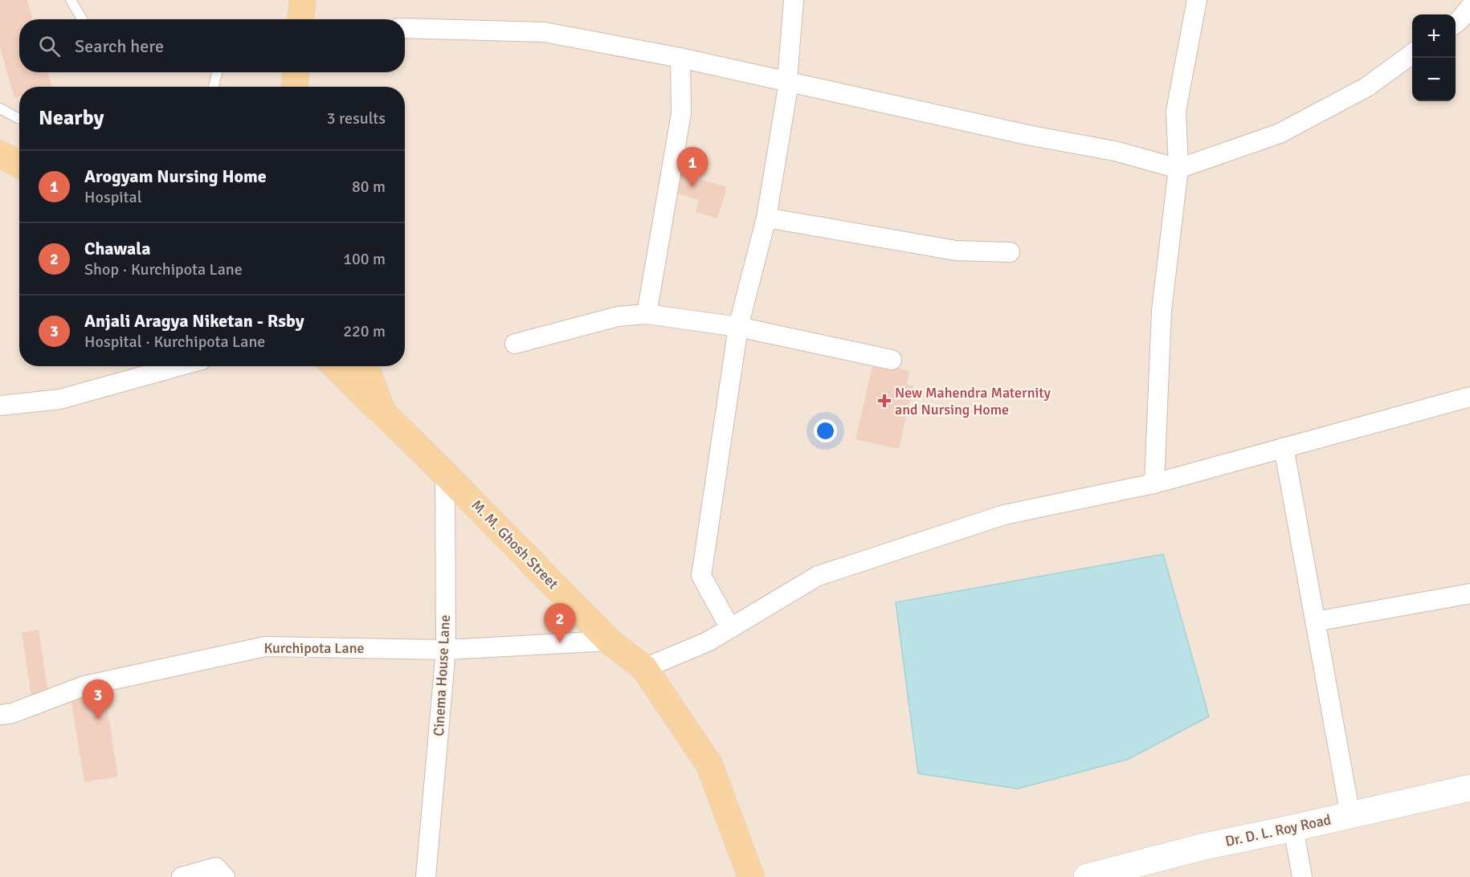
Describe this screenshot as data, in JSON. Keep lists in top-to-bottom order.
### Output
{
  "streets": {
    "main road": ["M. M. Ghosh Street"],
    "street": ["Kurchipota Lane", "Cinema House Lane", "Dr. D. L. Roy Road"]
  },
  "crossings": [
    ["M. M. Ghosh Street", "Kurchipota Lane"],
    ["M. M. Ghosh Street", "Cinema House Lane"],
    ["Kurchipota Lane", "Cinema House Lane"]
  ],
  "places": {
    "health": ["New Mahendra Maternity and Nursing Home"]
  },
  "page": {
    "map_buttons": ["+", "−"],
    "search": "Search here",
    "heading": ["Nearby", "3 results"],
    "pins": ["1", "2", "3"],
    "list": [
      {
        "mark": "1",
        "name": "Arogyam Nursing Home",
        "note": "Hospital",
        "value": "80 m"
      },
      {
        "mark": "2",
        "name": "Chawala",
        "note": "Shop · Kurchipota Lane",
        "value": "100 m"
      },
      {
        "mark": "3",
        "name": "Anjali Aragya Niketan - Rsby",
        "note": "Hospital · Kurchipota Lane",
        "value": "220 m"
      }
    ]
  }
}
